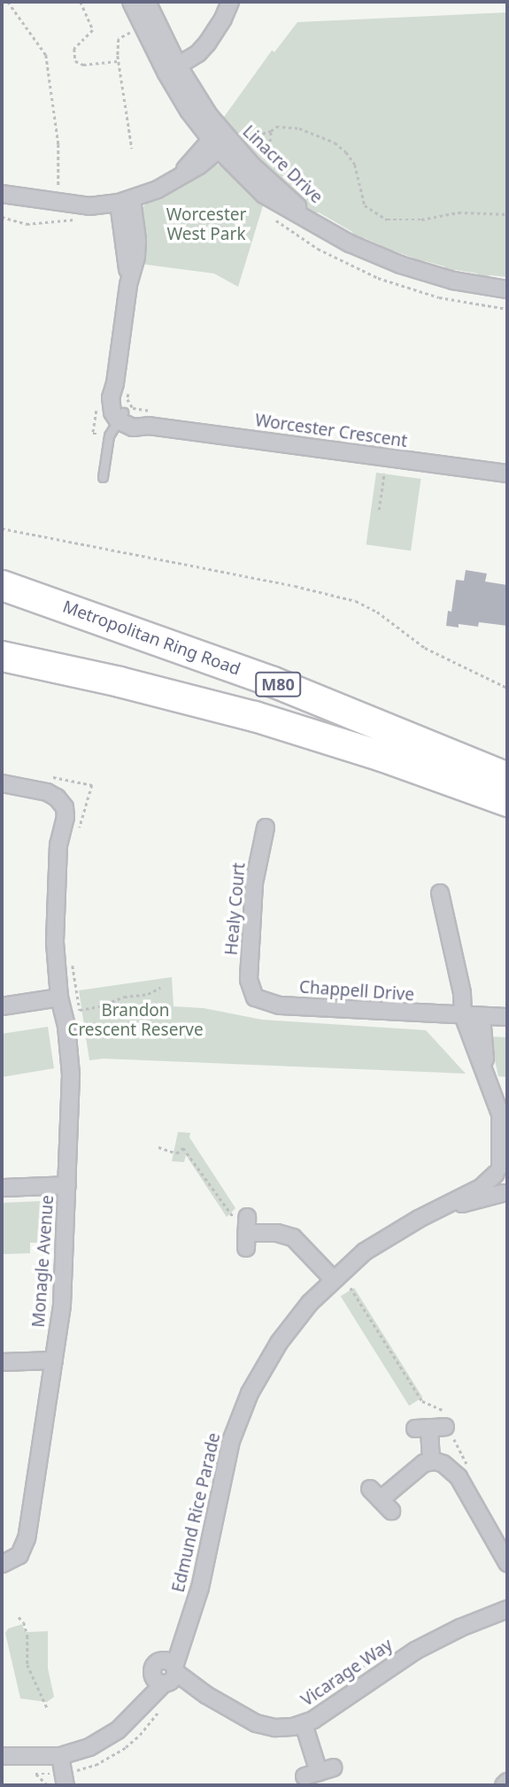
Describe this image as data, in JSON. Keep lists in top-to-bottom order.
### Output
{
  "streets": {
    "highway": ["Metropolitan Ring Road", "M80"],
    "street": [
      "Linacre Drive",
      "Worcester Crescent",
      "Healy Court",
      "Chappell Drive",
      "Monagle Avenue",
      "Edmund Rice Parade",
      "Vicarage Way"
    ]
  },
  "crossings": [
    ["Healy Court", "Chappell Drive"],
    ["Edmund Rice Parade", "Vicarage Way"]
  ],
  "parks": ["Worcester West Park", "Brandon Crescent Reserve"]
}
